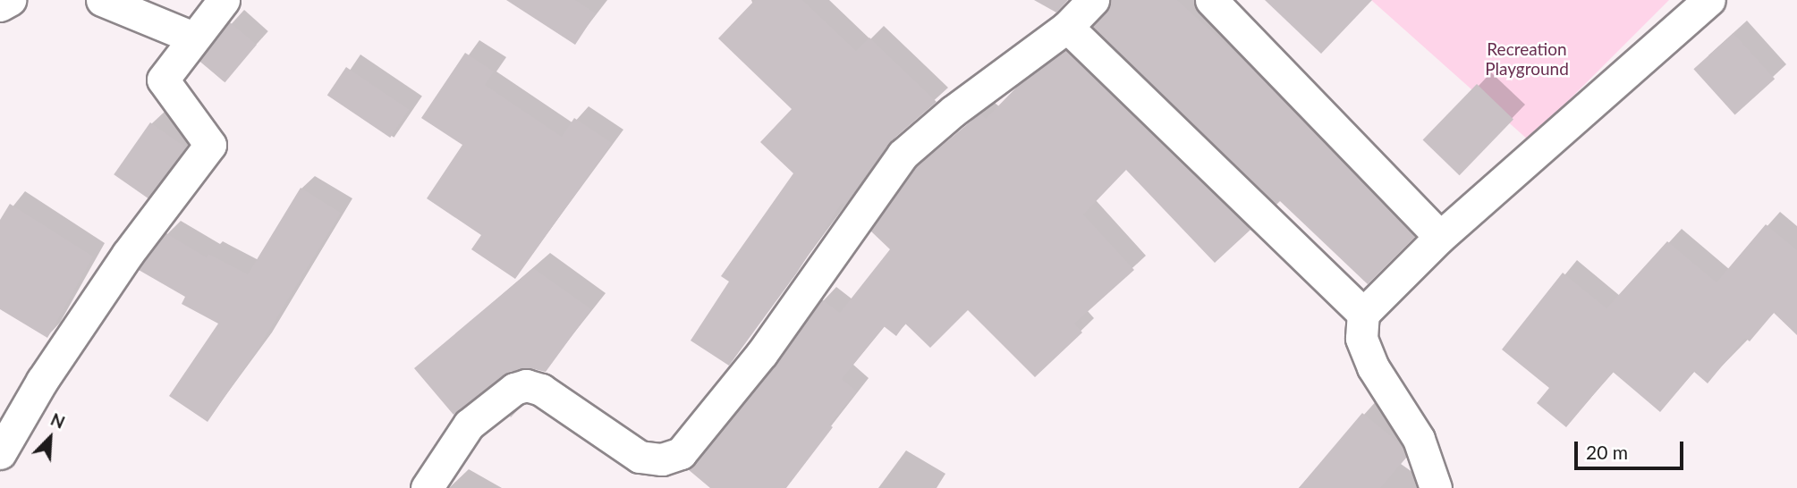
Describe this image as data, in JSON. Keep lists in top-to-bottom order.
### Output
{
  "parks": ["Recreation Playground"],
  "scale_bar": "20 m",
  "north": "top right"
}
